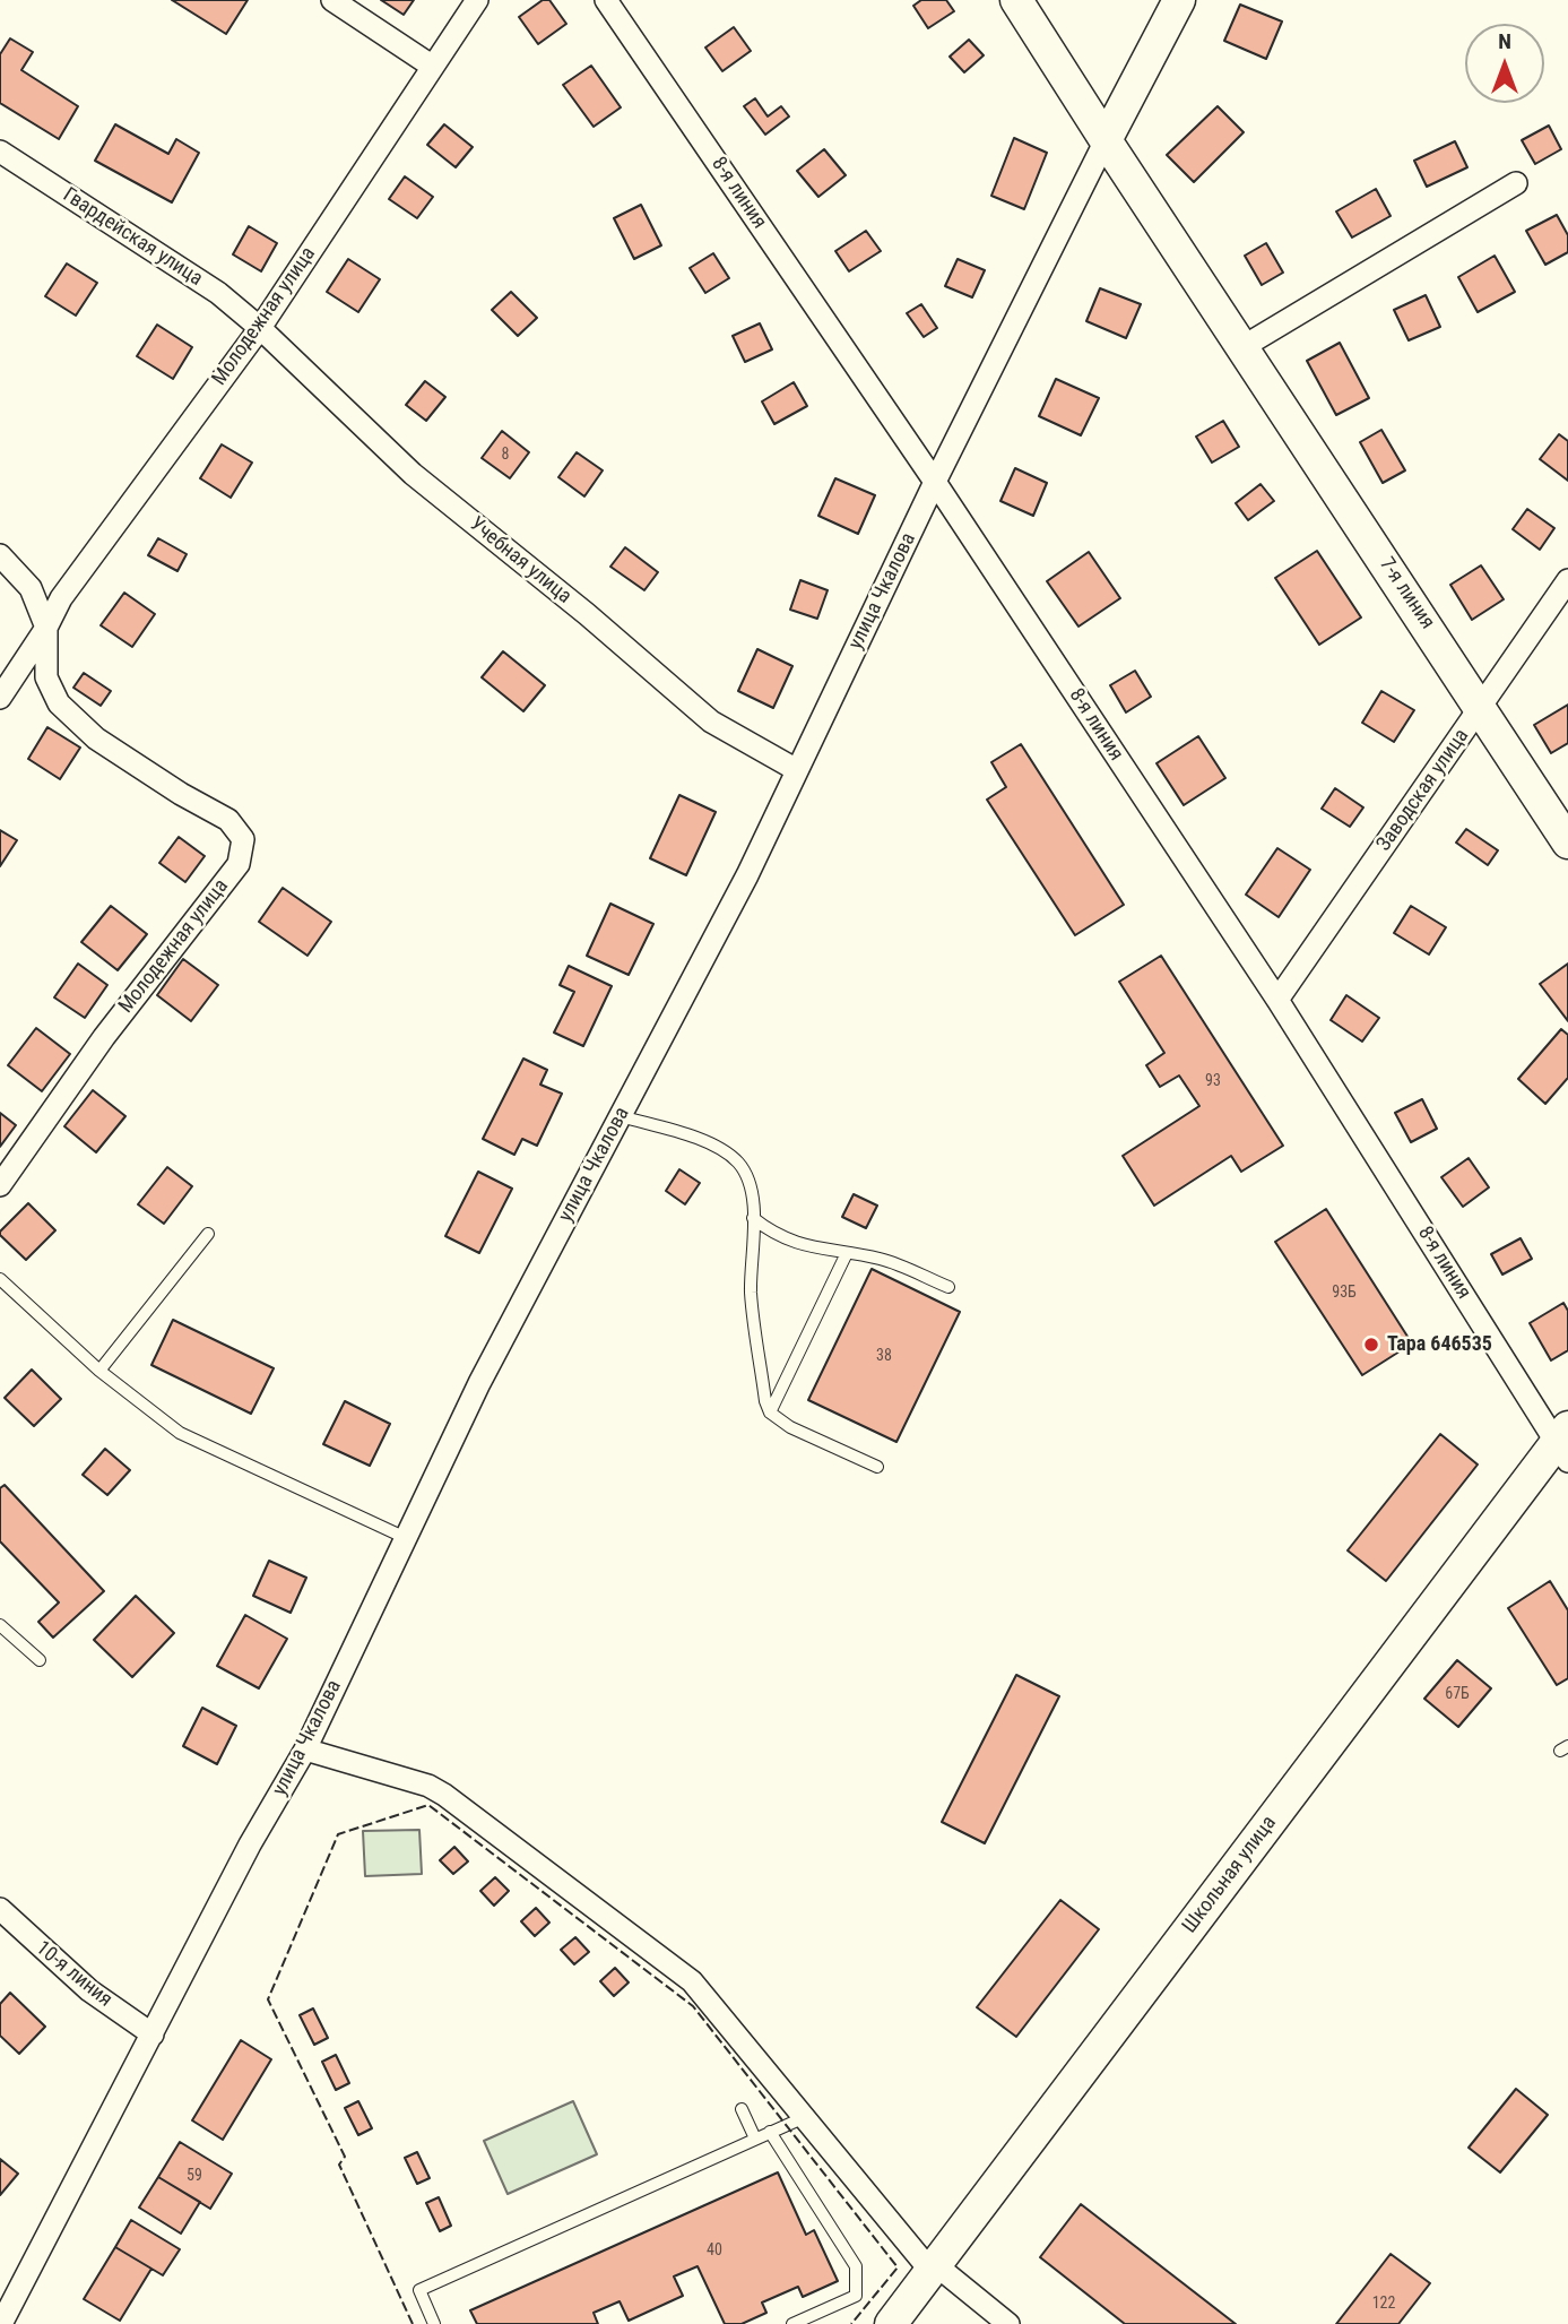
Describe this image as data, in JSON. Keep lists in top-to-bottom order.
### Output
{
  "streets": {
    "main road": ["улица Чкалова", "7-я линия", "Школьная улица"],
    "street": [
      "8-я линия",
      "Гвардейская улица",
      "Молодежная улица",
      "Учебная улица",
      "Заводская улица",
      "10-я линия"
    ]
  },
  "crossings": [
    ["8-я линия", "улица Чкалова"],
    ["8-я линия", "Заводская улица"],
    ["8-я линия", "Школьная улица"],
    ["Гвардейская улица", "Молодежная улица"],
    ["Гвардейская улица", "Учебная улица"],
    ["Молодежная улица", "Учебная улица"],
    ["Учебная улица", "улица Чкалова"],
    ["улица Чкалова", "7-я линия"],
    ["улица Чкалова", "10-я линия"],
    ["7-я линия", "Заводская улица"]
  ],
  "places": ["Тара 646535"],
  "house_numbers": [
    "8",
    "93",
    "93Б",
    "38",
    "67Б",
    "59",
    "40",
    "122"
  ],
  "north": "top"
}
